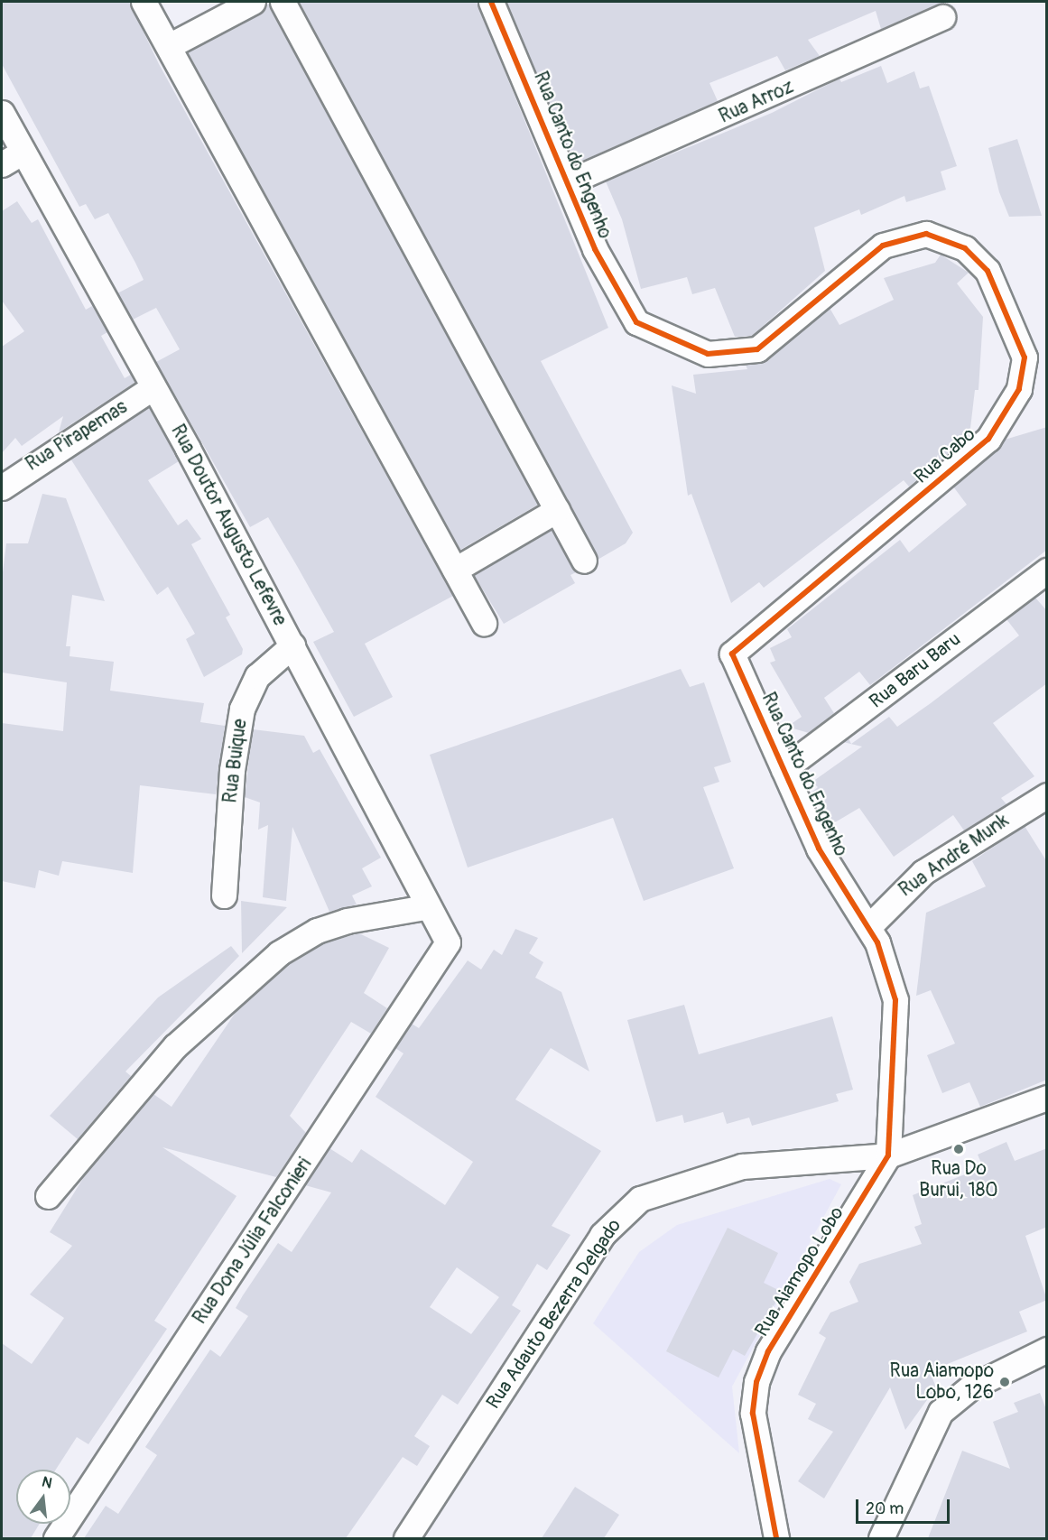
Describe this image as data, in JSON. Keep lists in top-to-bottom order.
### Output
{
  "streets": {
    "street": [
      "Rua Arroz",
      "Rua Canto do Engenho",
      "Rua Pirapemas",
      "Rua Cabo",
      "Rua Doutor Augusto Lefevre",
      "Rua Baru Baru",
      "Rua Buique",
      "Rua André Munk",
      "Rua Dona Júlia Falconieri",
      "Rua Aiamopo Lobo",
      "Rua Adauto Bezerra Delgado"
    ]
  },
  "crossings": [
    ["Rua Arroz", "Rua Canto do Engenho"],
    ["Rua Canto do Engenho", "Rua Cabo"],
    ["Rua Canto do Engenho", "Rua Baru Baru"],
    ["Rua Canto do Engenho", "Rua André Munk"],
    ["Rua Canto do Engenho", "Rua Aiamopo Lobo"],
    ["Rua Canto do Engenho", "Rua Adauto Bezerra Delgado"],
    ["Rua Pirapemas", "Rua Doutor Augusto Lefevre"],
    ["Rua Doutor Augusto Lefevre", "Rua Buique"],
    ["Rua Doutor Augusto Lefevre", "Rua Dona Júlia Falconieri"],
    ["Rua Aiamopo Lobo", "Rua Adauto Bezerra Delgado"]
  ],
  "places": ["Rua Do Burui, 180", "Rua Aiamopo Lobo, 126"],
  "scale_bar": "20 m",
  "north": "top"
}
